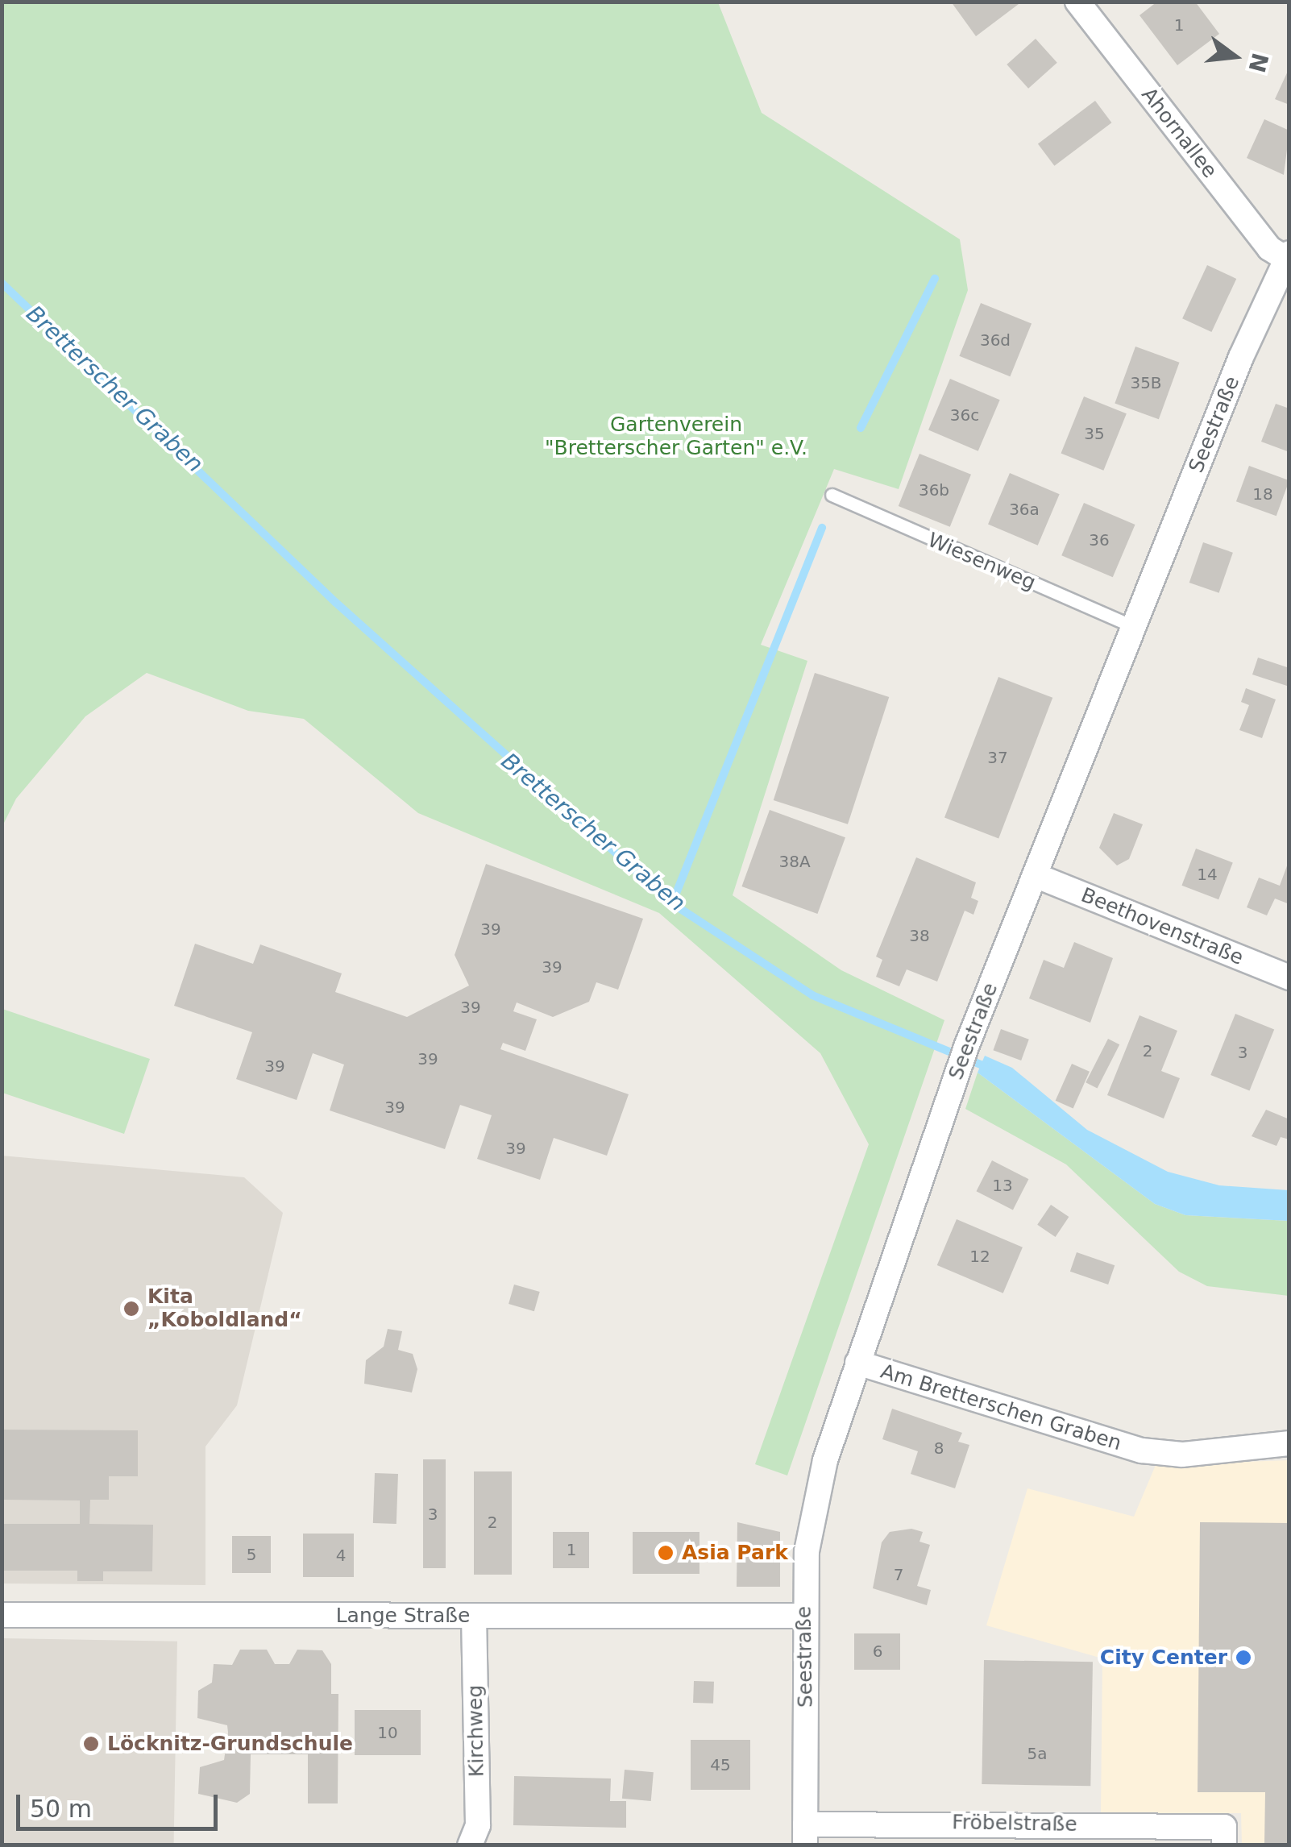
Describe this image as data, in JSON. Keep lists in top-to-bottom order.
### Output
{
  "streets": {
    "street": [
      "Ahornallee",
      "Seestraße",
      "Beethovenstraße",
      "Am Bretterschen Graben",
      "Lange Straße",
      "Kirchweg",
      "Fröbelstraße"
    ],
    "lane": ["Wiesenweg"]
  },
  "crossings": [
    ["Ahornallee", "Seestraße"],
    ["Seestraße", "Wiesenweg"],
    ["Seestraße", "Beethovenstraße"],
    ["Seestraße", "Am Bretterschen Graben"],
    ["Seestraße", "Lange Straße"],
    ["Seestraße", "Fröbelstraße"],
    ["Lange Straße", "Kirchweg"]
  ],
  "water": ["Bretterscher Graben"],
  "parks": ["Gartenverein \"Bretterscher Garten\" e.V."],
  "places": [
    "Kita „Koboldland“",
    "Asia Park",
    "City Center",
    "Löcknitz-Grundschule"
  ],
  "house_numbers": [
    "1",
    "36d",
    "35B",
    "36c",
    "35",
    "36b",
    "18",
    "36a",
    "36",
    "37",
    "38A",
    "14",
    "39",
    "38",
    "39",
    "39",
    "2",
    "3",
    "39",
    "39",
    "39",
    "39",
    "13",
    "12",
    "8",
    "3",
    "2",
    "1",
    "5",
    "4",
    "7",
    "6",
    "10",
    "5a",
    "45"
  ],
  "scale_bar": "50 m",
  "north": "right"
}
